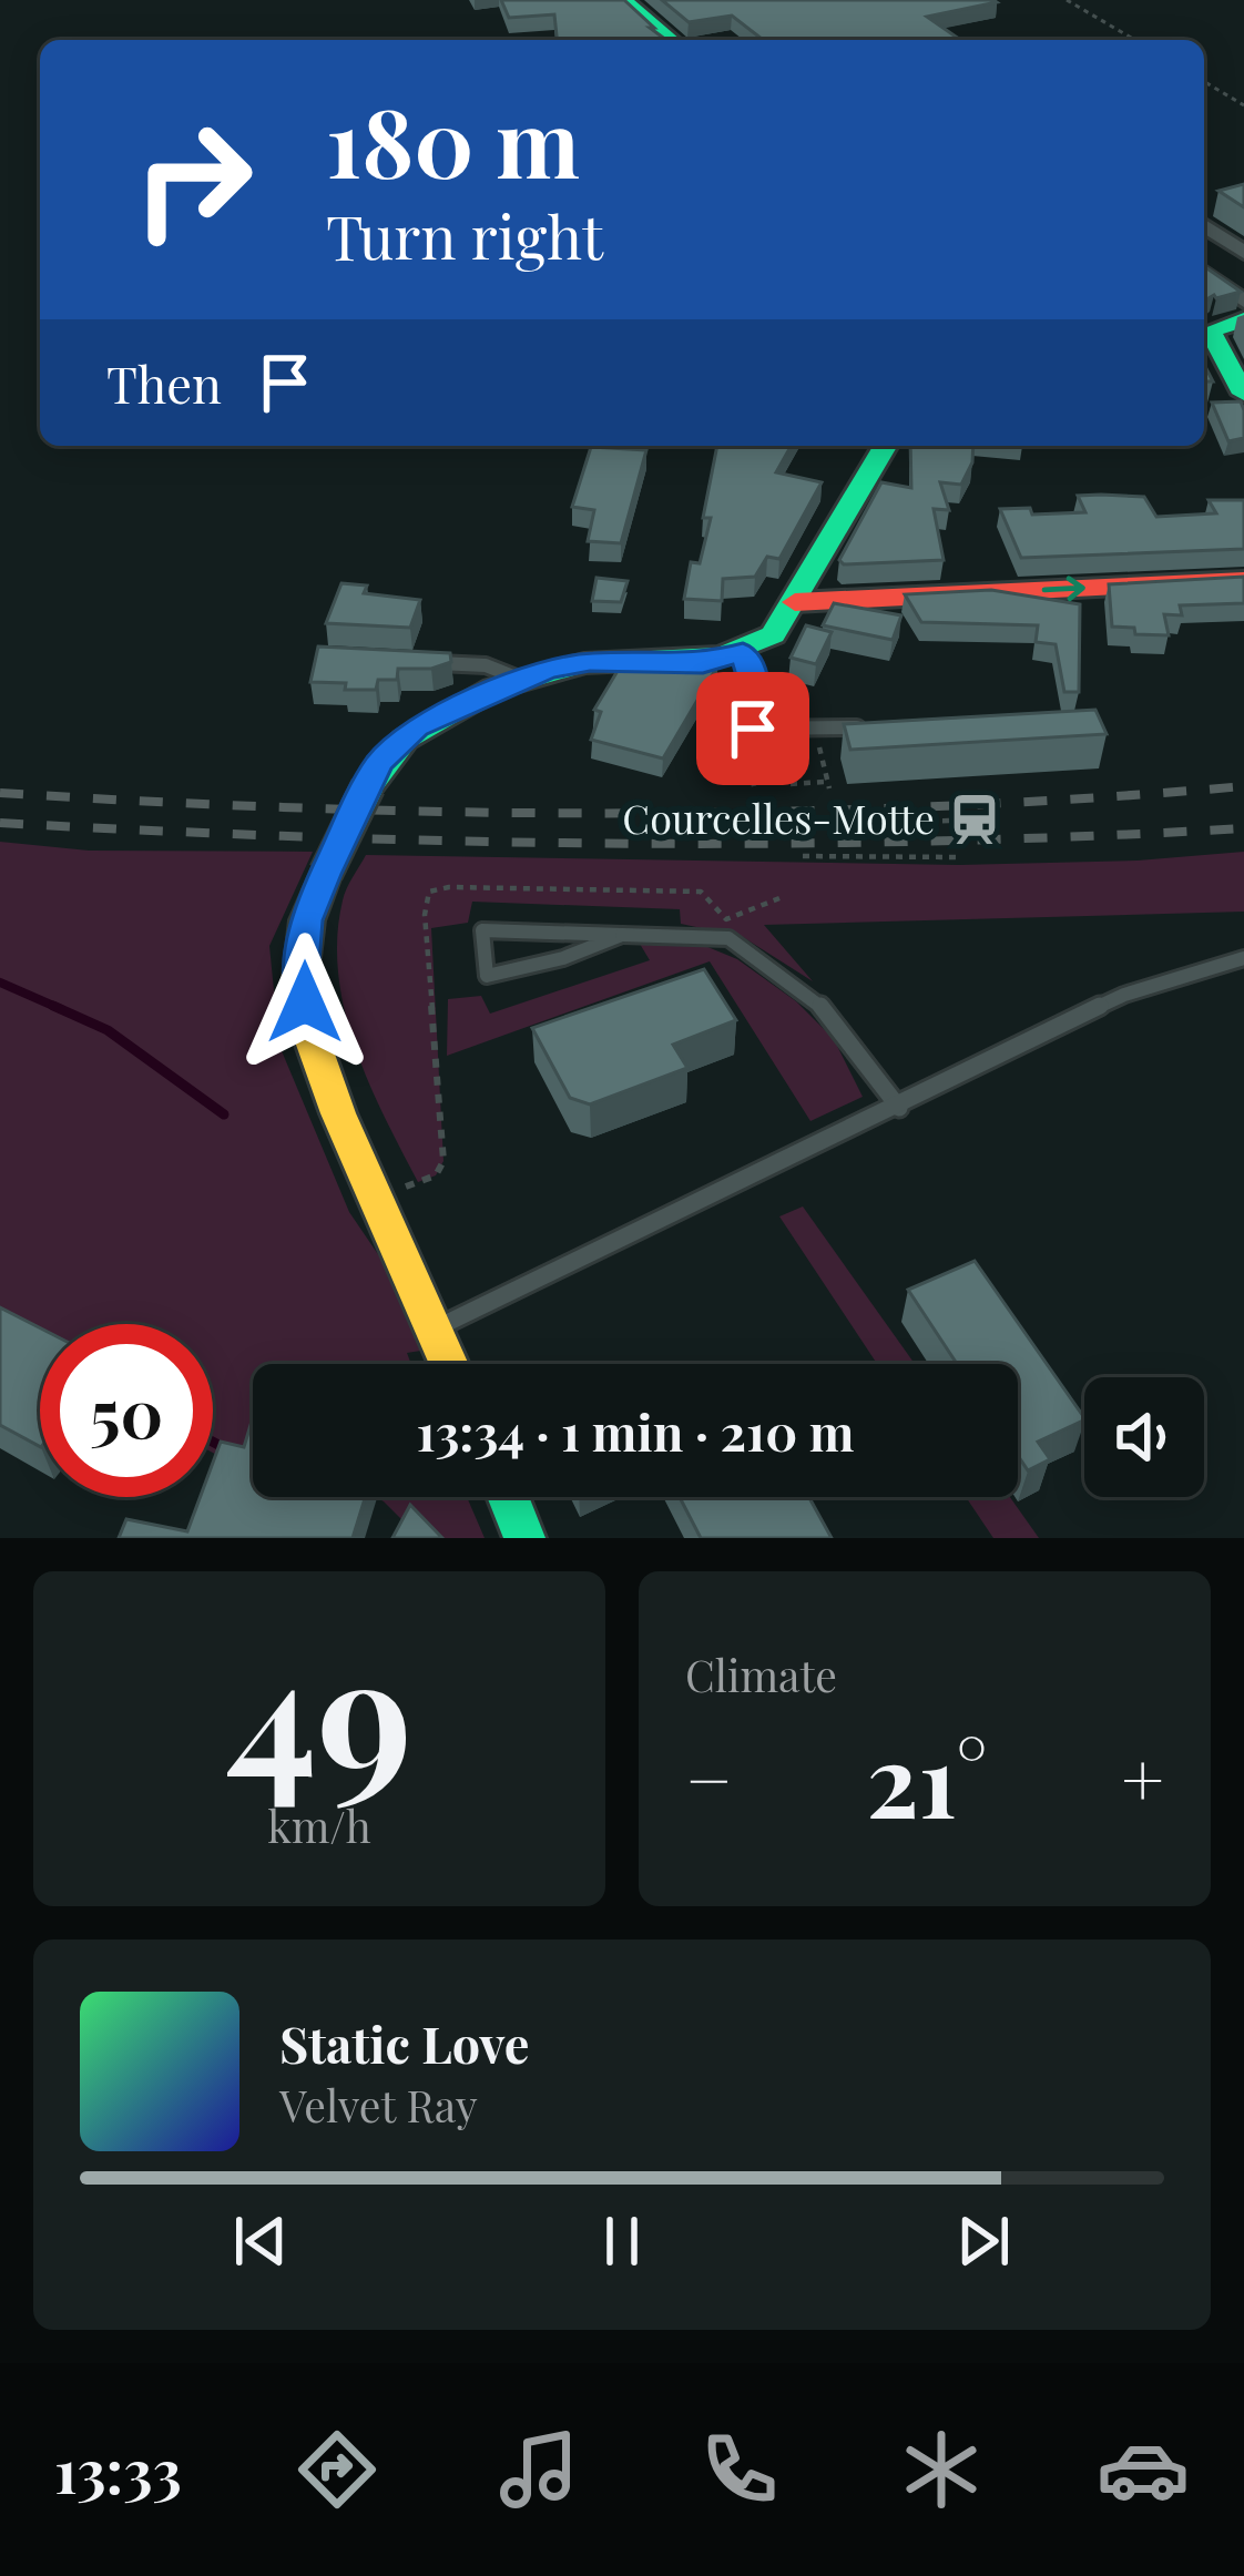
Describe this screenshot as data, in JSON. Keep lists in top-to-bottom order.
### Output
{
  "places": {
    "station": ["Courcelles-Motte"]
  },
  "page": {
    "turn": ["180 m", "Turn right"],
    "then": "Then",
    "limit": "50",
    "trip": "13:34 · 1 min · 210 m",
    "tile": [
      ["49", "km/h"],
      "Climate"
    ],
    "heat": ["−", "21°", "+"],
    "song": ["Static Love", "Velvet Ray"],
    "tabs": "13:33"
  }
}
